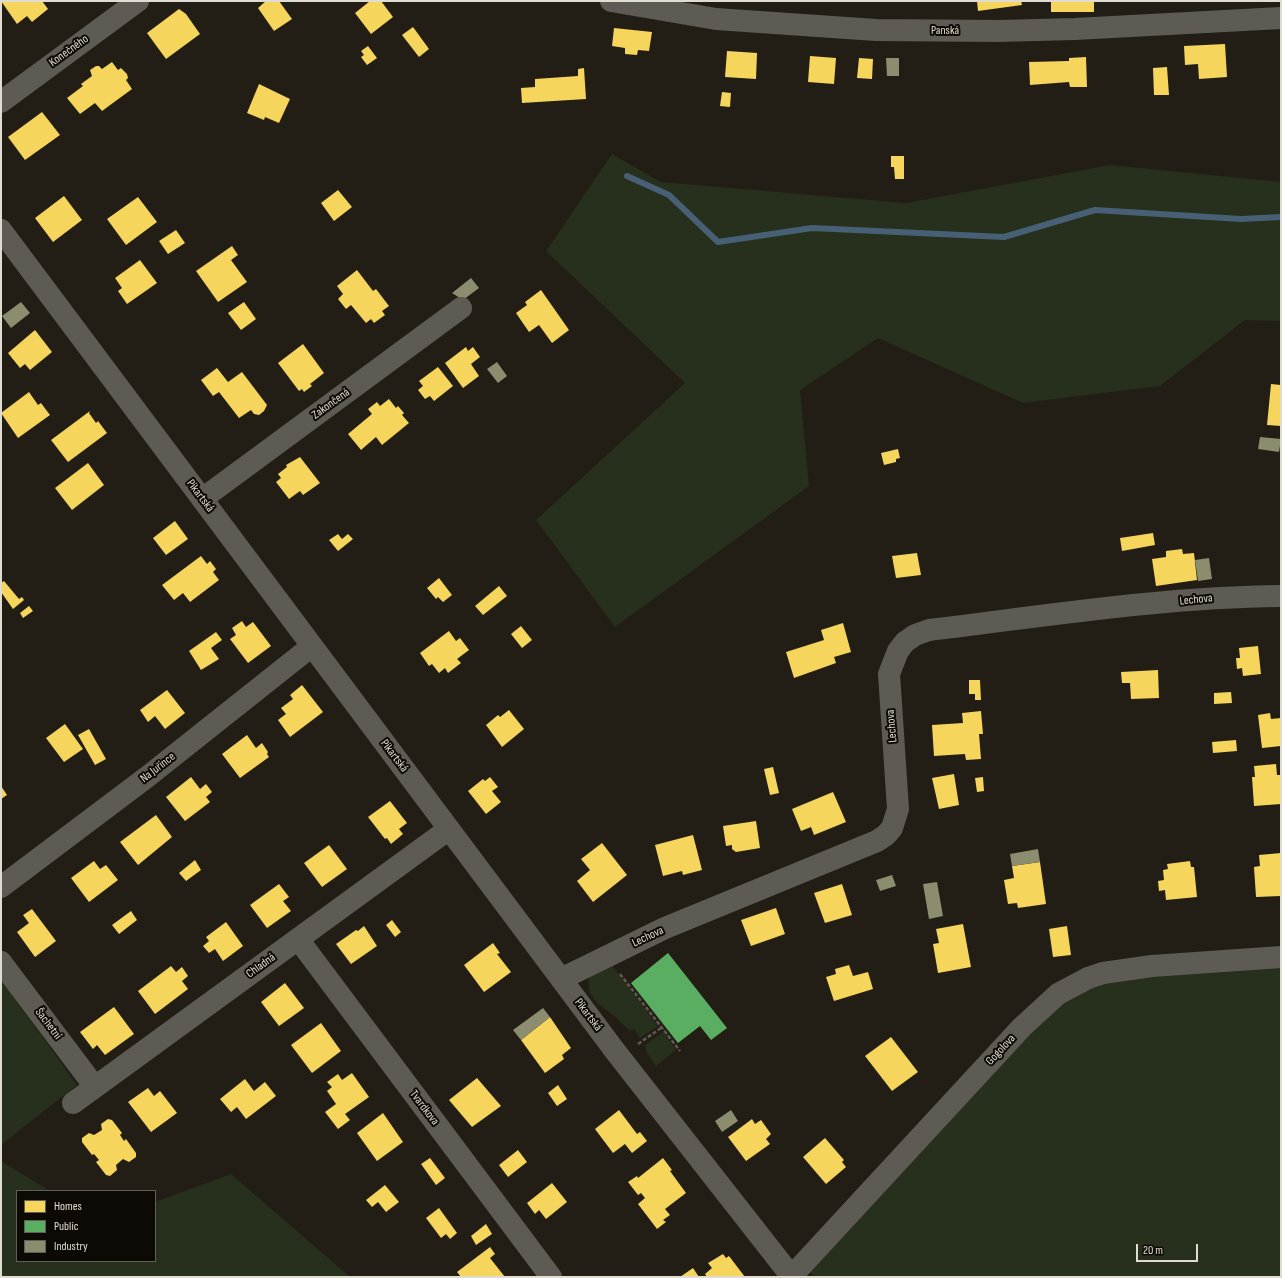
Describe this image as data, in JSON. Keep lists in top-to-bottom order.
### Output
{
  "streets": {
    "street": [
      "Panská",
      "Konečného",
      "Zakončená",
      "Pikartská",
      "Lechova",
      "Na Juřince",
      "Chladná",
      "Šachetní",
      "Gogolova",
      "Tvardkova"
    ]
  },
  "crossings": [
    ["Zakončená", "Pikartská"],
    ["Pikartská", "Lechova"],
    ["Pikartská", "Na Juřince"],
    ["Pikartská", "Chladná"],
    ["Pikartská", "Gogolova"],
    ["Chladná", "Šachetní"],
    ["Chladná", "Tvardkova"]
  ],
  "legend": ["Homes", "Public", "Industry"],
  "scale_bar": "20 m"
}
